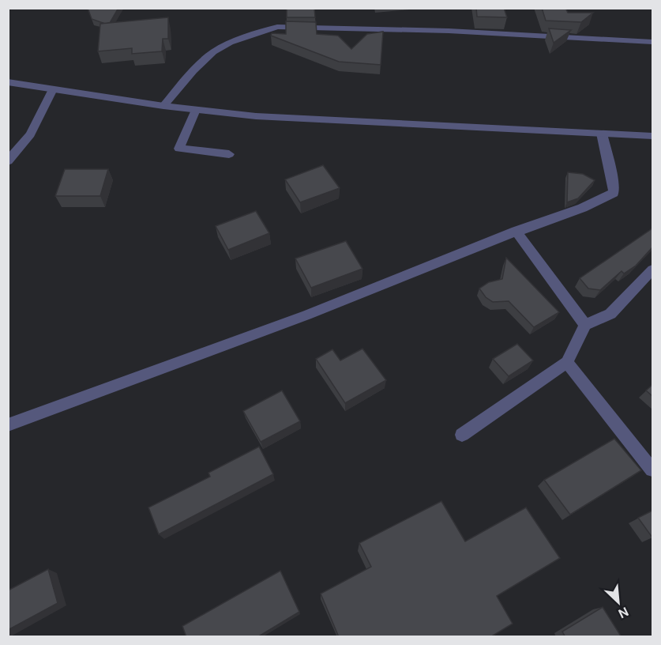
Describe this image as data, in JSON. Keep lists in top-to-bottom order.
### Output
{
  "north": "bottom right"
}
